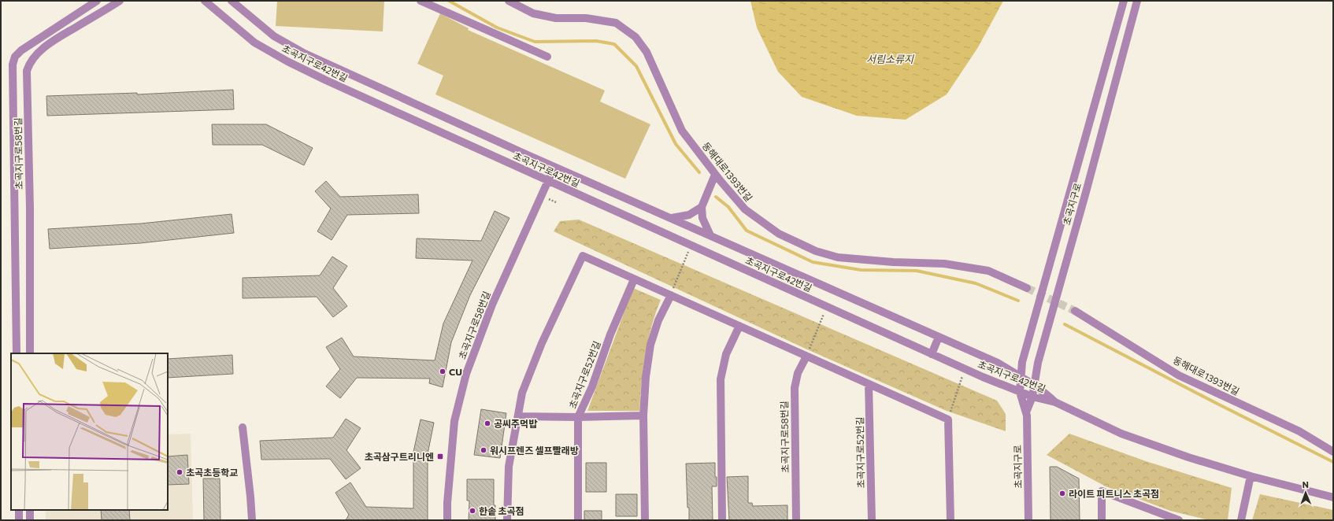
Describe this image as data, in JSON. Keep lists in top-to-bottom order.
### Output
{
  "streets": {
    "street": [
      "초곡지구로42번길",
      "초곡지구로58번길",
      "동해대로1393번길",
      "초곡지구로",
      "초곡지구로52번길"
    ]
  },
  "crossings": [
    ["초곡지구로42번길", "초곡지구로58번길"],
    ["초곡지구로42번길", "초곡지구로"]
  ],
  "water": ["서림소류지"],
  "places": {
    "other": [
      "CU",
      "공씨주먹밥",
      "워시프렌즈 셀프빨래방",
      "초곡초등학교",
      "라이트 피트니스 초곡점",
      "한솥 초곡점"
    ],
    "transit": ["초곡삼구트리니엔"]
  },
  "north": "top"
}
